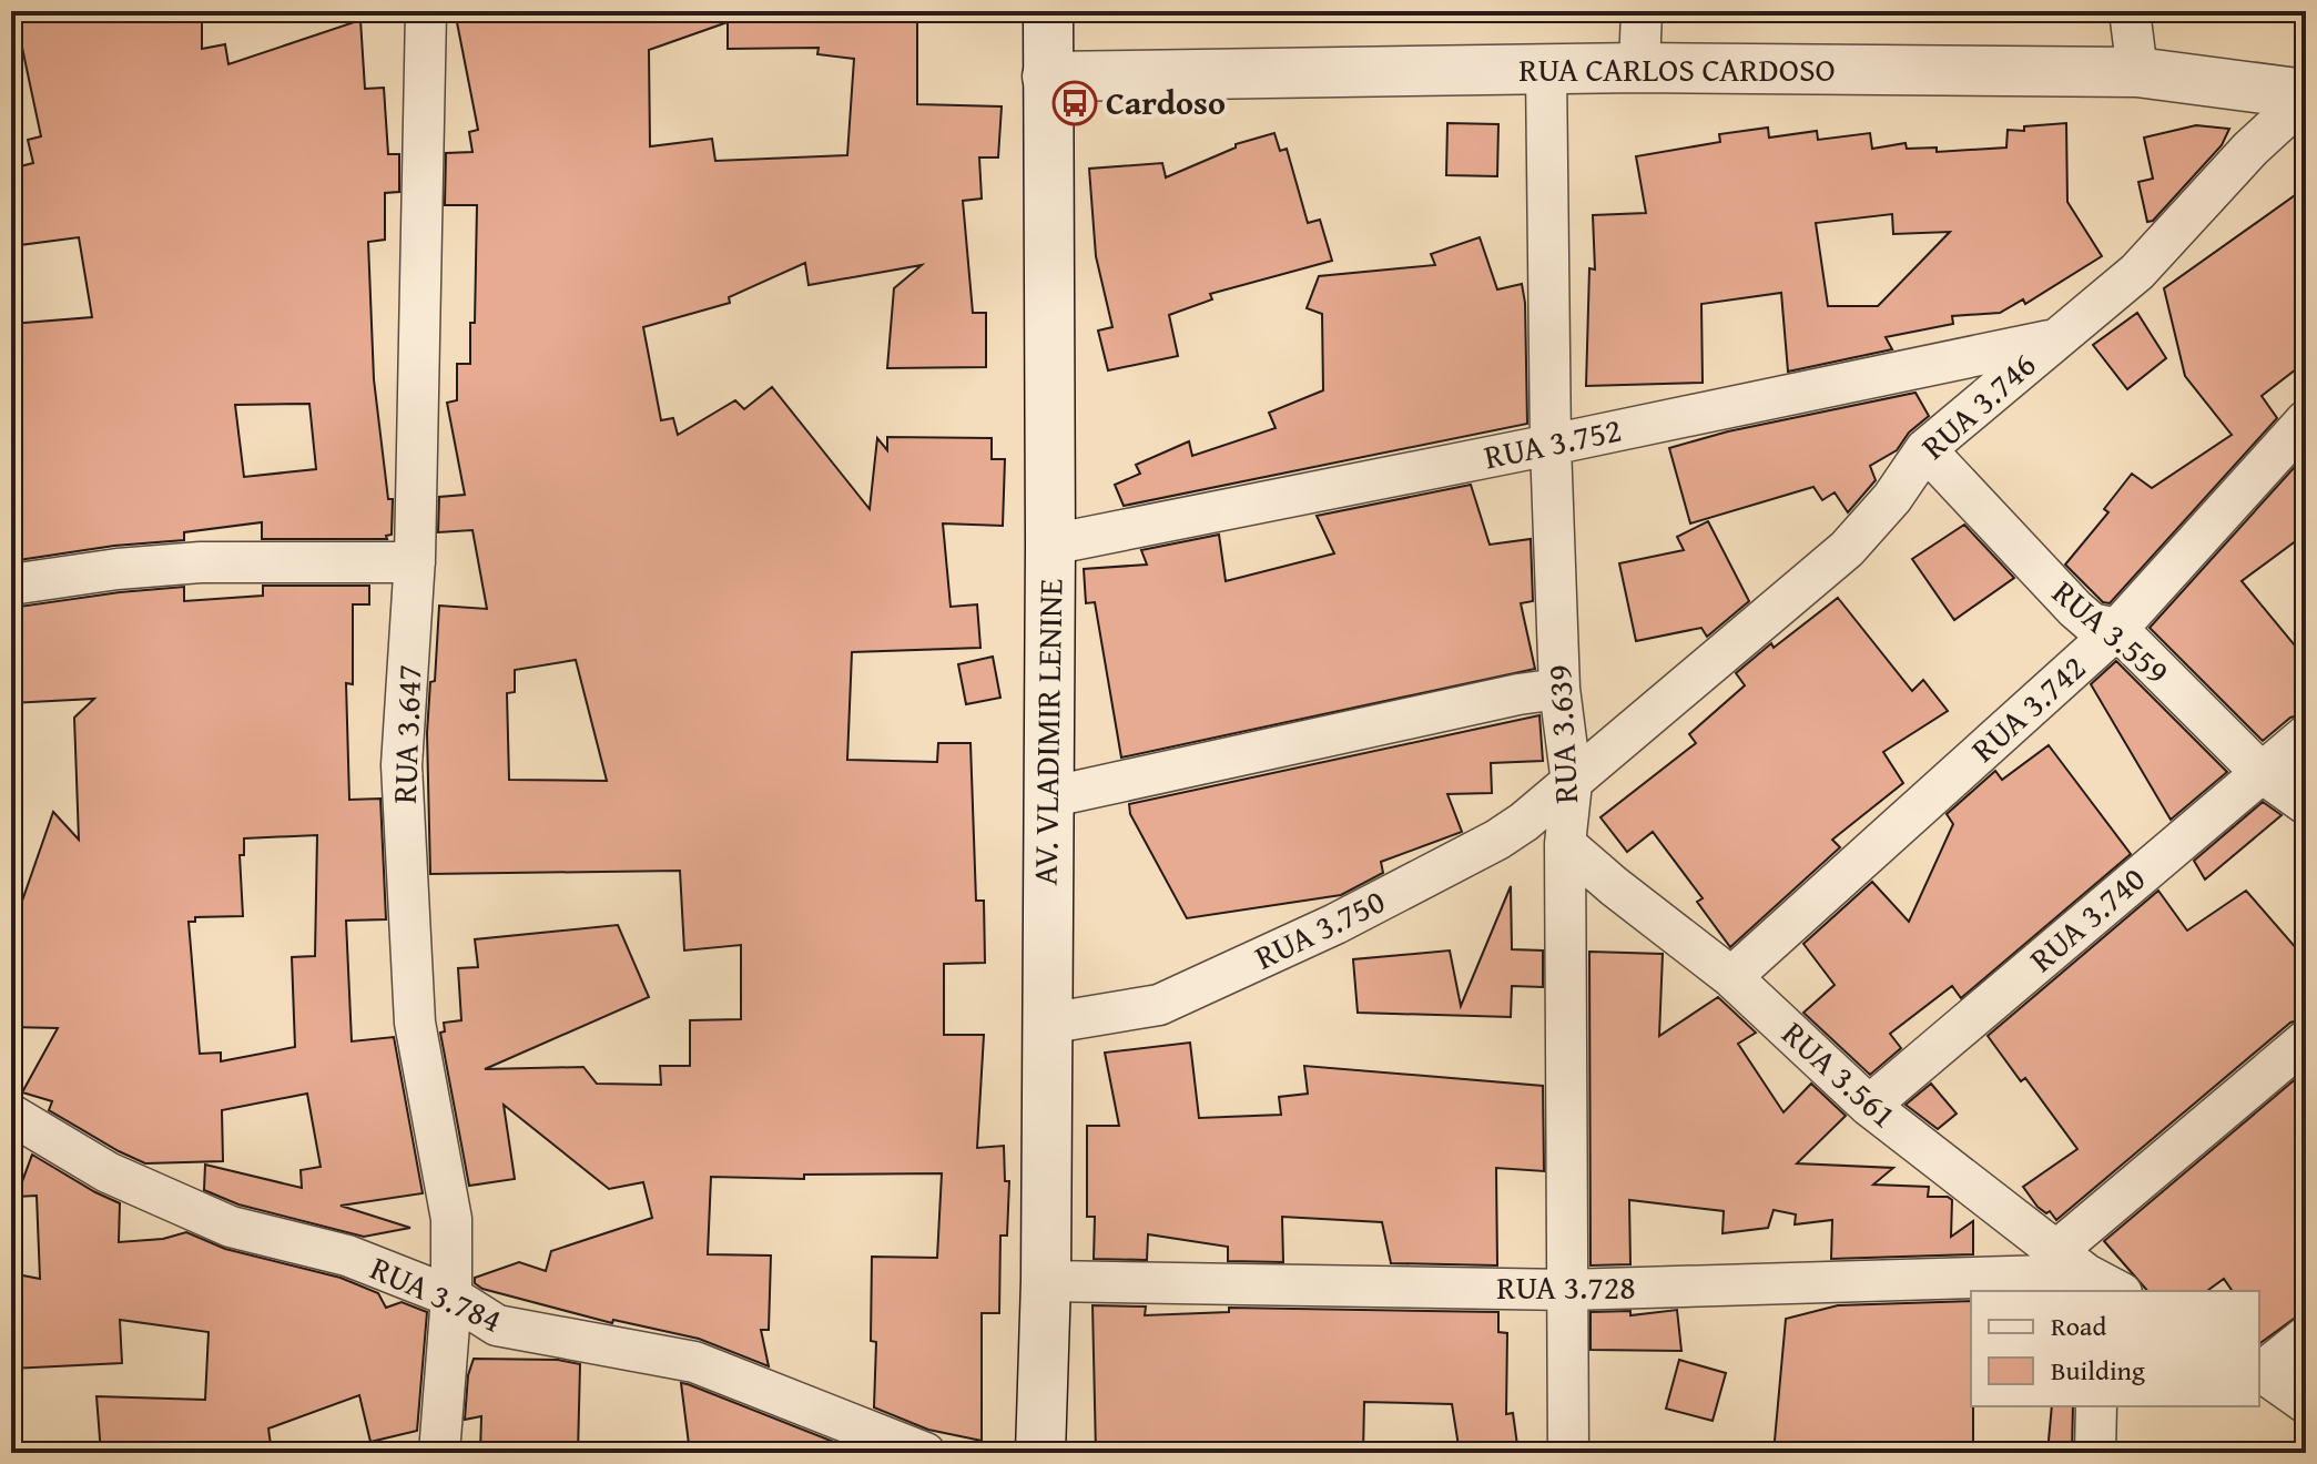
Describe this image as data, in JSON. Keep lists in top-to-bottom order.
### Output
{
  "streets": {
    "main road": ["RUA CARLOS CARDOSO", "AV. VLADIMIR LENINE"],
    "street": [
      "RUA 3.746",
      "RUA 3.752",
      "RUA 3.559",
      "RUA 3.742",
      "RUA 3.647",
      "RUA 3.639",
      "RUA 3.740",
      "RUA 3.750",
      "RUA 3.561",
      "RUA 3.728",
      "RUA 3.784"
    ]
  },
  "crossings": [
    ["RUA CARLOS CARDOSO", "RUA 3.746"],
    ["RUA CARLOS CARDOSO", "AV. VLADIMIR LENINE"],
    ["RUA CARLOS CARDOSO", "RUA 3.639"],
    ["RUA 3.746", "RUA 3.752"],
    ["RUA 3.746", "RUA 3.559"],
    ["RUA 3.746", "RUA 3.639"],
    ["RUA 3.746", "RUA 3.750"],
    ["RUA 3.752", "AV. VLADIMIR LENINE"],
    ["RUA 3.752", "RUA 3.639"],
    ["RUA 3.559", "RUA 3.742"],
    ["RUA 3.559", "RUA 3.740"],
    ["RUA 3.742", "RUA 3.561"],
    ["AV. VLADIMIR LENINE", "RUA 3.750"],
    ["AV. VLADIMIR LENINE", "RUA 3.728"],
    ["RUA 3.647", "RUA 3.784"],
    ["RUA 3.639", "RUA 3.750"],
    ["RUA 3.639", "RUA 3.561"],
    ["RUA 3.639", "RUA 3.728"],
    ["RUA 3.740", "RUA 3.561"],
    ["RUA 3.561", "RUA 3.728"]
  ],
  "places": {
    "bus stop": ["Cardoso"]
  },
  "legend": ["Road", "Building"]
}
